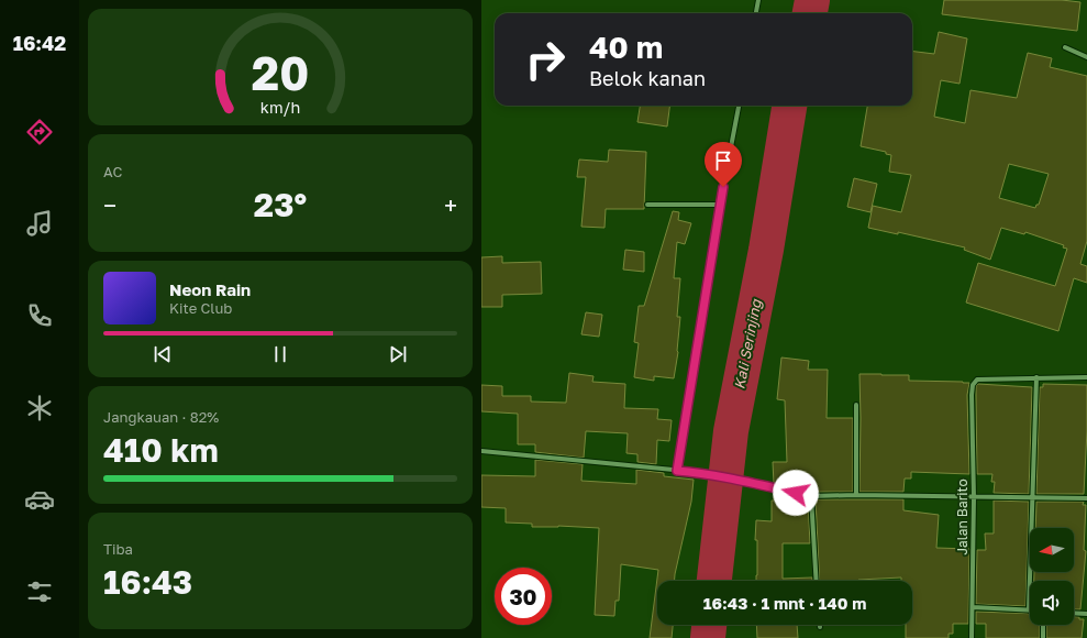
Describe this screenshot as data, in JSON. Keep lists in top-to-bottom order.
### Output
{
  "streets": {
    "street": ["Jalan Barito"]
  },
  "water": ["Kali Serinjing"],
  "north": "left",
  "page": {
    "tabs": "16:42",
    "turn": ["40 m", "Belok kanan"],
    "tile": [
      "AC",
      ["Jangkauan · 82%", "410 km"],
      ["Tiba", "16:43"]
    ],
    "heat": ["−", "23°", "+"],
    "song": ["Neon Rain", "Kite Club"],
    "limit": "30",
    "trip": "16:43 · 1 mnt · 140 m",
    "gauge": ["20", "km/h"]
  }
}
